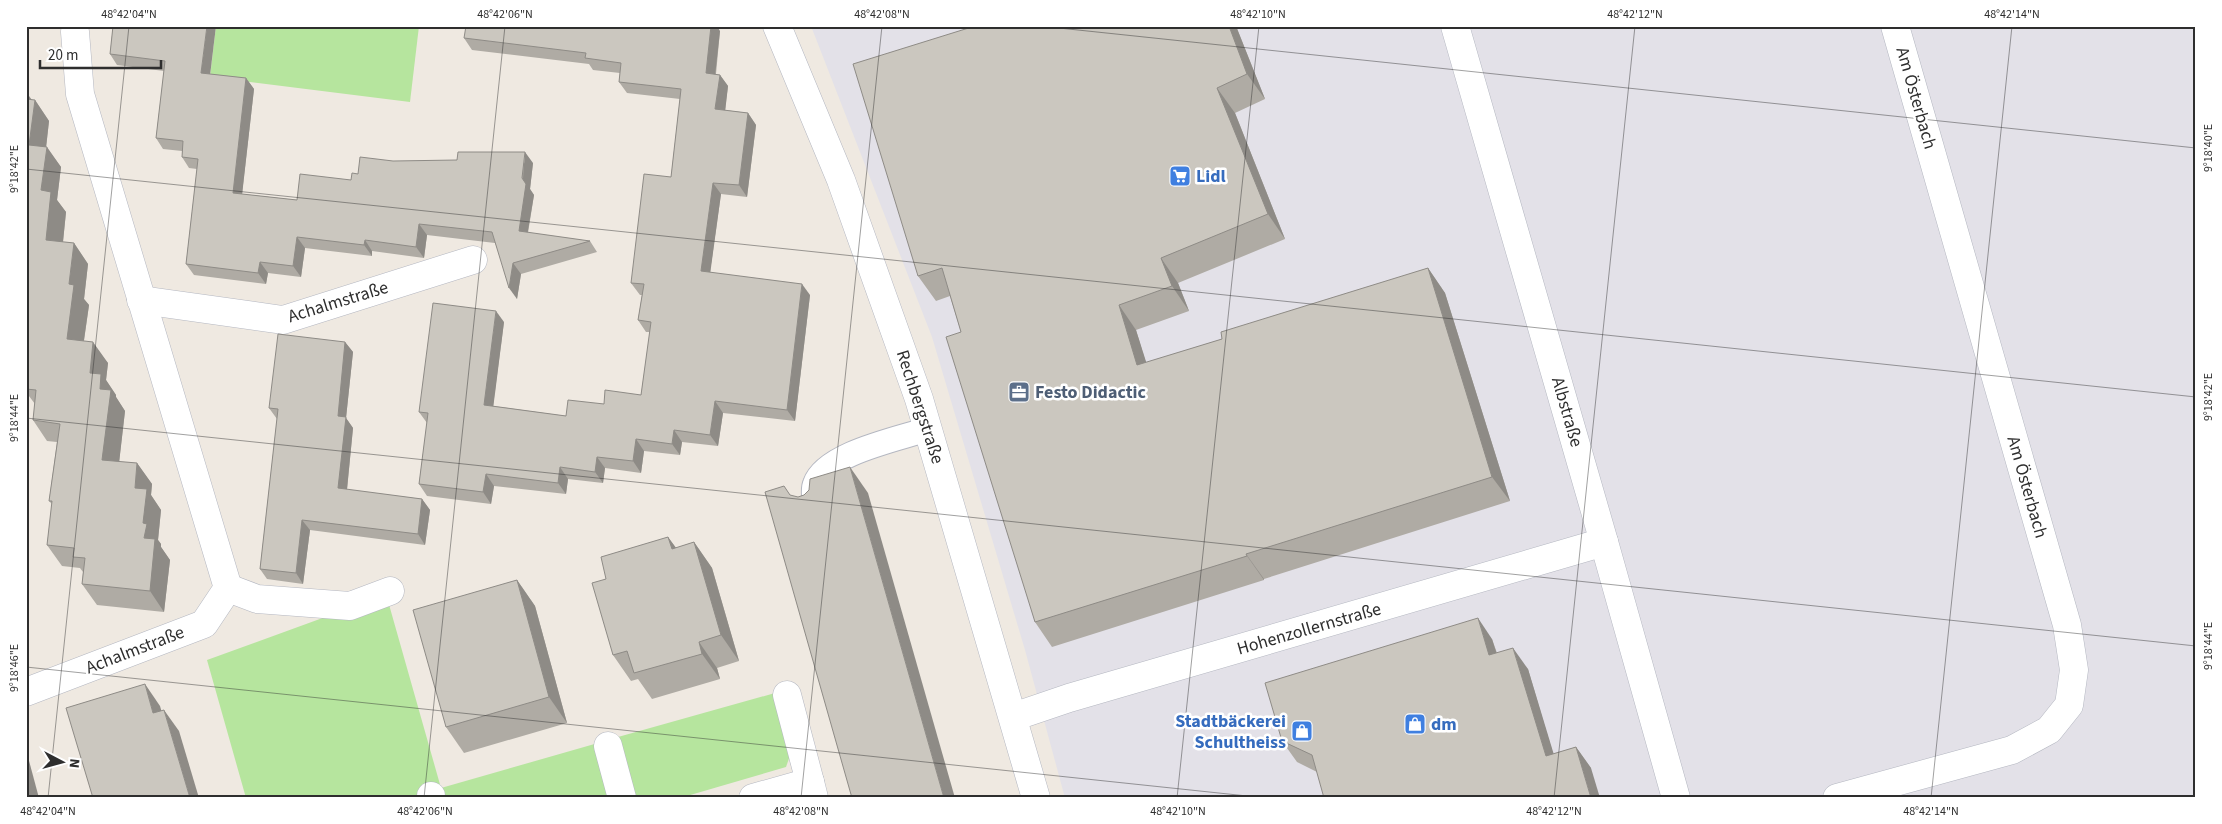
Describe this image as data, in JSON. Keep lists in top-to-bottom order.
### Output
{
  "streets": {
    "street": [
      "Am Österbach",
      "Achalmstraße",
      "Rechbergstraße",
      "Albstraße",
      "Hohenzollernstraße"
    ]
  },
  "crossings": [
    ["Rechbergstraße", "Hohenzollernstraße"],
    ["Albstraße", "Hohenzollernstraße"]
  ],
  "places": {
    "supermarket": ["Lidl"],
    "office": ["Festo Didactic"],
    "shop": ["dm", "Stadtbäckerei Schultheiss"]
  },
  "scale_bar": "20 m",
  "north": "right",
  "coordinates": [
    "48°42'04\"N",
    "48°42'06\"N",
    "48°42'08\"N",
    "48°42'10\"N",
    "48°42'12\"N",
    "48°42'14\"N",
    "9°18'40\"E",
    "9°18'42\"E",
    "9°18'44\"E",
    "9°18'46\"E"
  ]
}
